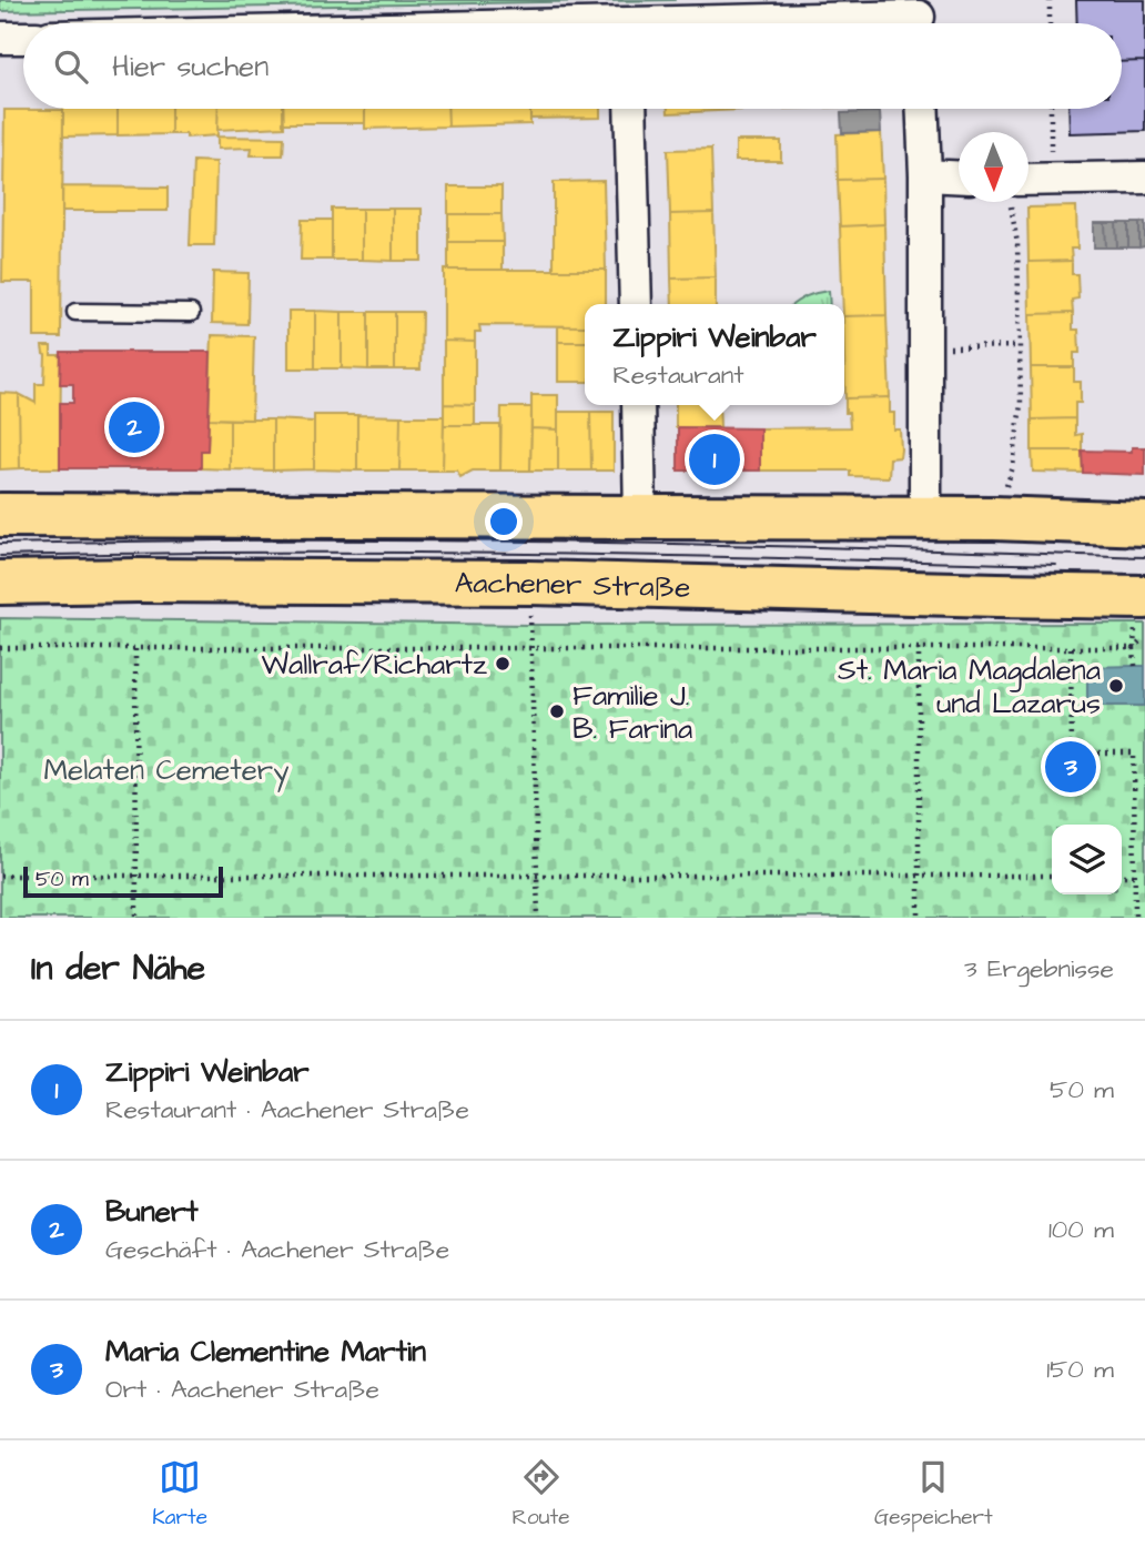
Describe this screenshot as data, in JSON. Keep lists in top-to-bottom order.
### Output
{
  "streets": {
    "main road": ["Aachener Straße"]
  },
  "parks": ["Melaten Cemetery"],
  "places": ["Wallraf/Richartz", "St. Maria Magdalena und Lazarus", "Familie J. B. Farina"],
  "scale_bar": "50 m",
  "north": "bottom",
  "page": {
    "search": "Hier suchen",
    "popup": ["Zippiri Weinbar", "Restaurant"],
    "pins": ["2", "1", "3"],
    "scale": "50 m",
    "heading": ["In der Nähe", "3 Ergebnisse"],
    "list": [
      {
        "mark": "1",
        "name": "Zippiri Weinbar",
        "note": "Restaurant · Aachener Straße",
        "value": "50 m"
      },
      {
        "mark": "2",
        "name": "Bunert",
        "note": "Geschäft · Aachener Straße",
        "value": "100 m"
      },
      {
        "mark": "3",
        "name": "Maria Clementine Martin",
        "note": "Ort · Aachener Straße",
        "value": "150 m"
      }
    ],
    "nav": ["Karte", "Route", "Gespeichert"]
  }
}
